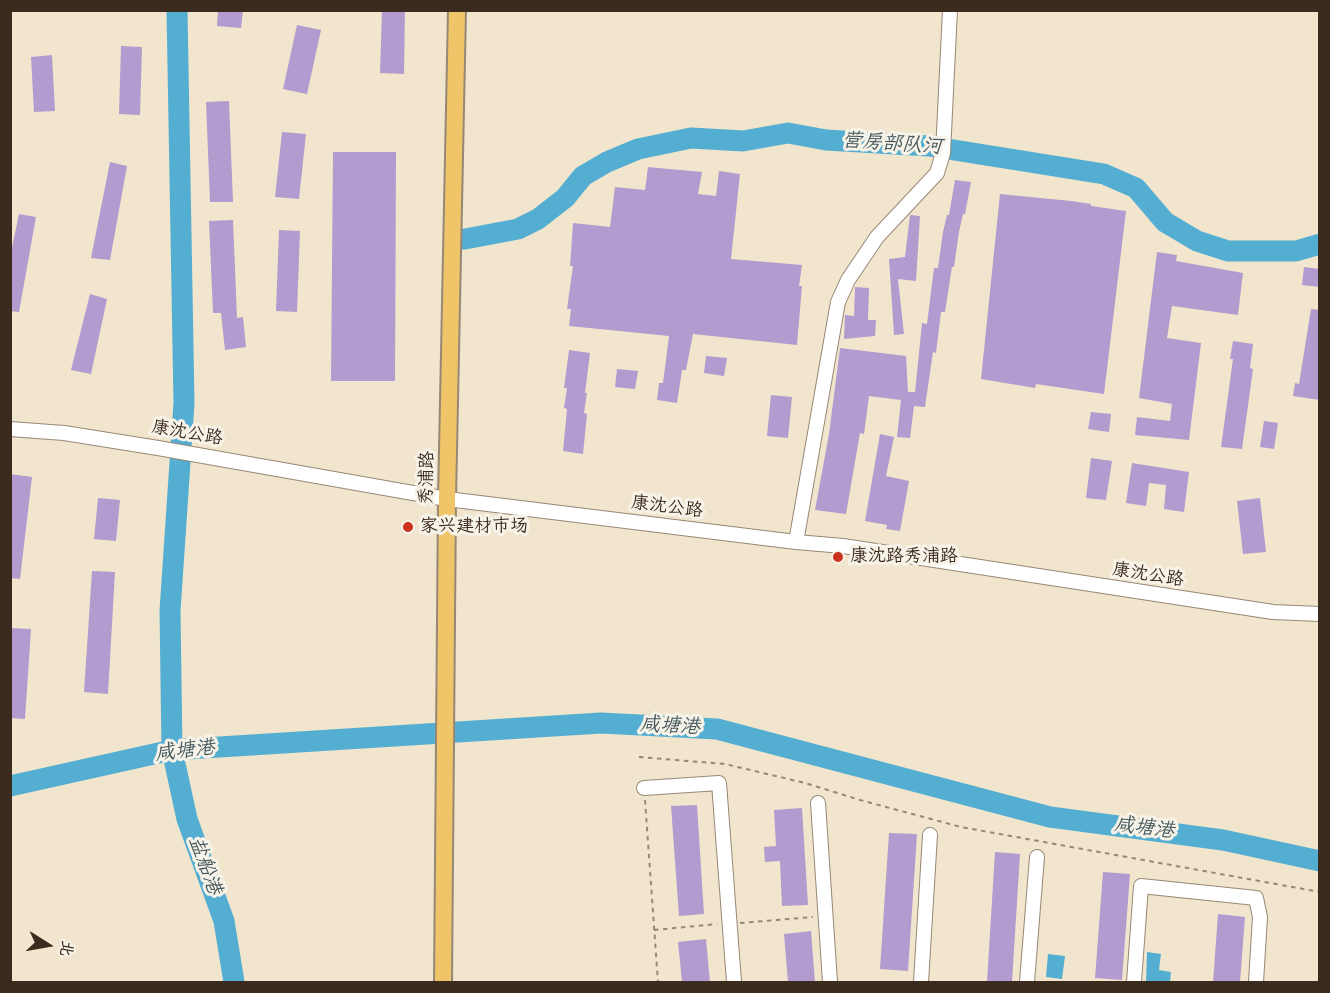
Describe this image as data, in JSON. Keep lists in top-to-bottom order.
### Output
{
  "streets": {
    "main road": ["秀浦路"],
    "street": ["康沈公路"]
  },
  "crossings": [
    ["康沈公路", "秀浦路"]
  ],
  "water": ["营房部队河", "咸塘港", "盐船港"],
  "places": ["家兴建材市场", "康沈路秀浦路"],
  "north": "right"
}
